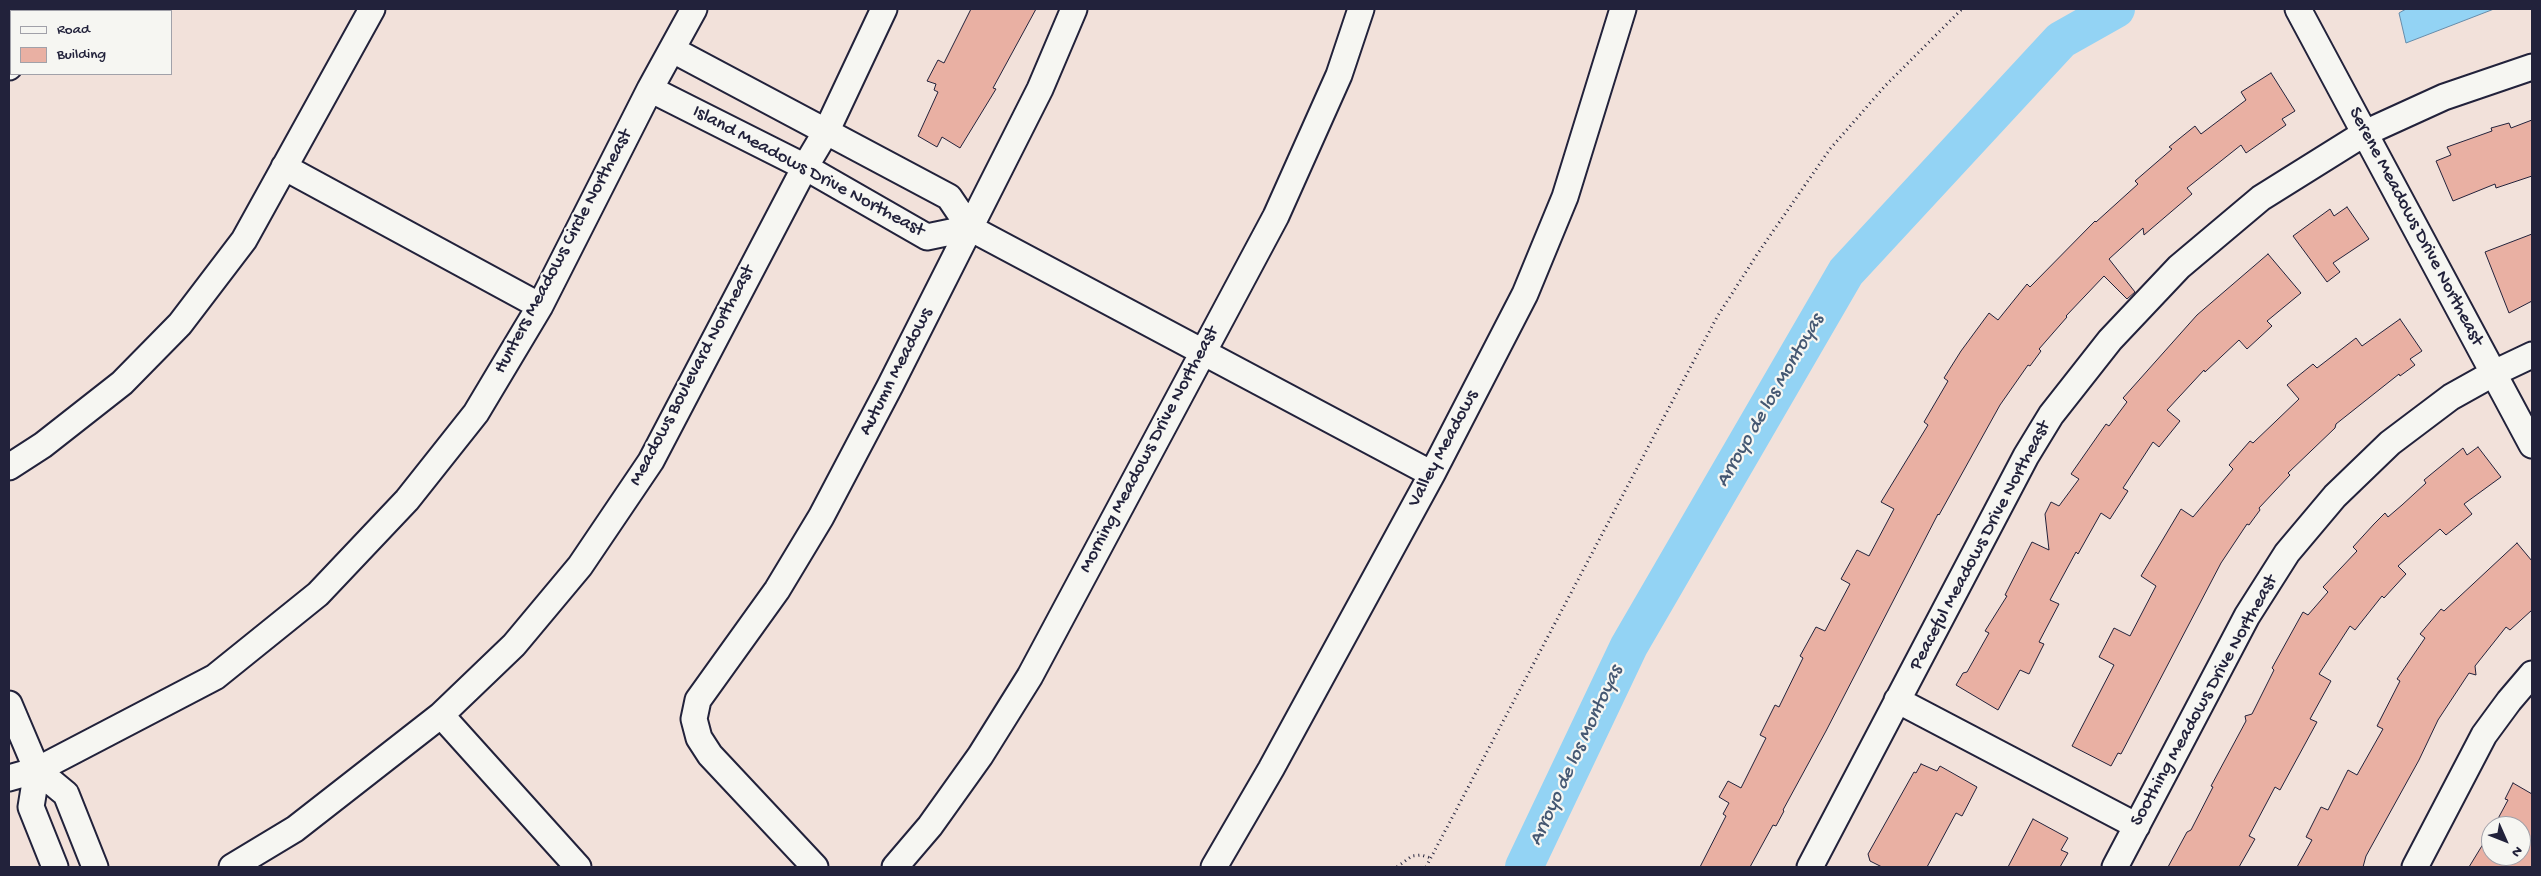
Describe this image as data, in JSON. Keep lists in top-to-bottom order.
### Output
{
  "streets": {
    "street": [
      "Island Meadows Drive Northeast",
      "Serene Meadows Drive Northeast",
      "Hunters Meadows Circle Northeast",
      "Autumn Meadows",
      "Meadows Boulevard Northeast",
      "Valley Meadows",
      "Morning Meadows Drive Northeast",
      "Peaceful Meadows Drive Northeast",
      "Soothing Meadows Drive Northeast"
    ]
  },
  "crossings": [
    ["Island Meadows Drive Northeast", "Hunters Meadows Circle Northeast"],
    ["Island Meadows Drive Northeast", "Autumn Meadows"],
    ["Island Meadows Drive Northeast", "Meadows Boulevard Northeast"],
    ["Serene Meadows Drive Northeast", "Peaceful Meadows Drive Northeast"],
    ["Serene Meadows Drive Northeast", "Soothing Meadows Drive Northeast"]
  ],
  "water": ["Arroyo de los Montoyas"],
  "legend": ["Road", "Building"],
  "north": "bottom right"
}
